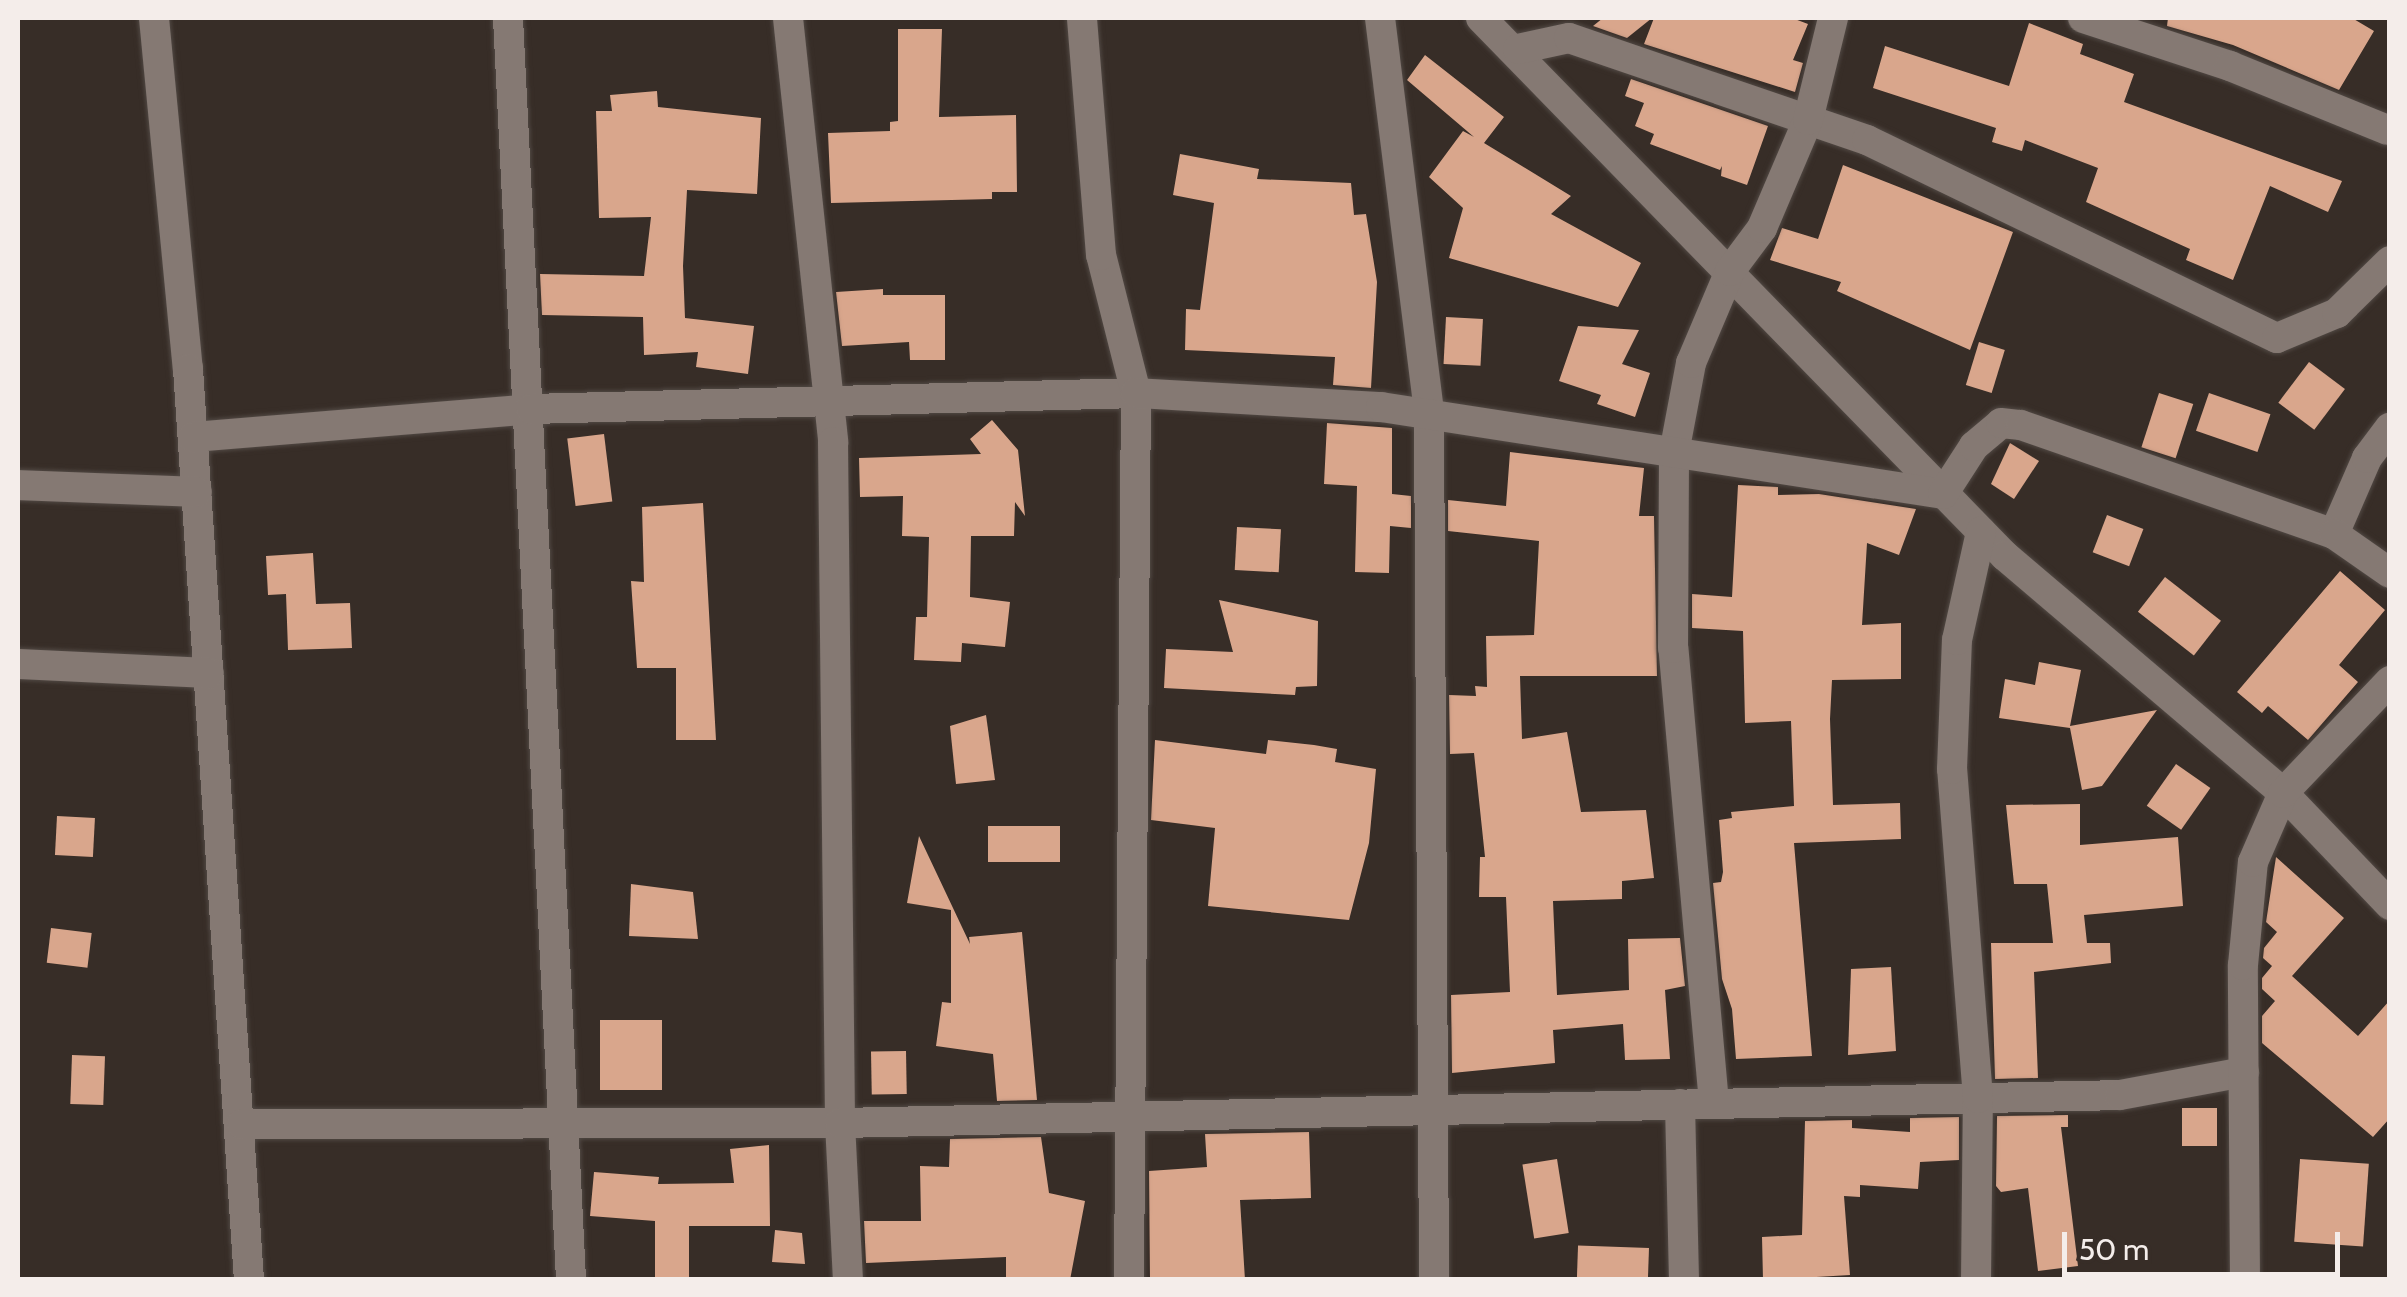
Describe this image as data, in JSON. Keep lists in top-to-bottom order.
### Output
{
  "scale_bar": "50 m"
}
